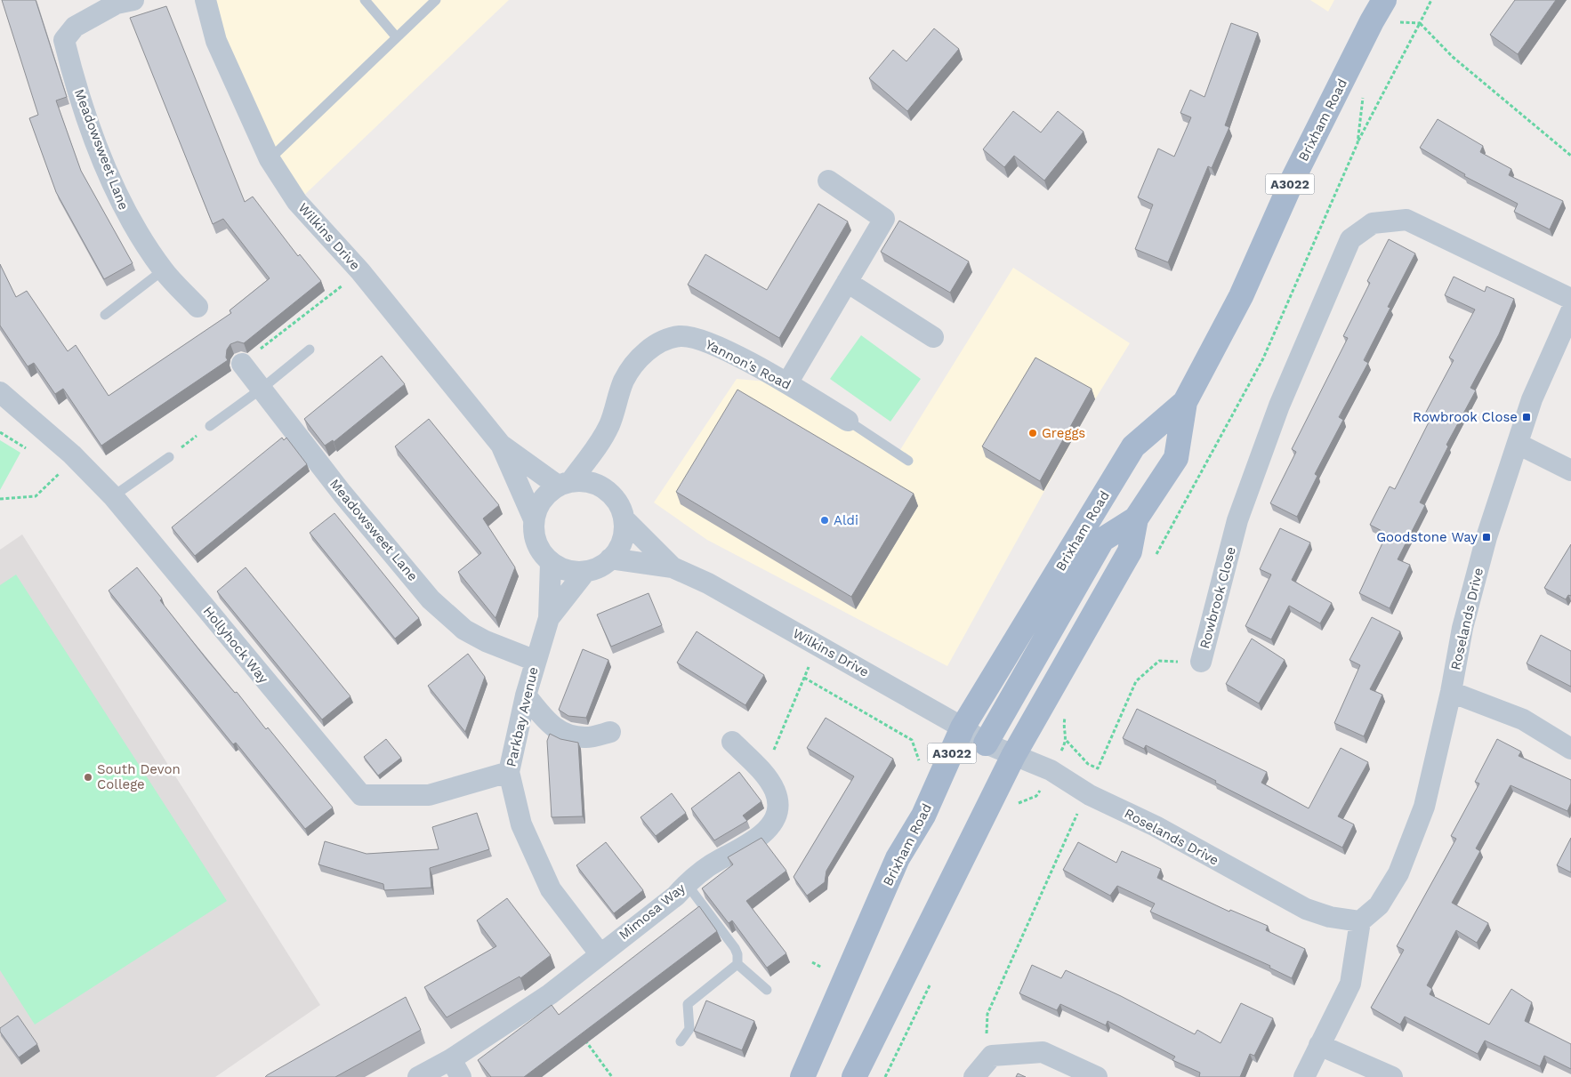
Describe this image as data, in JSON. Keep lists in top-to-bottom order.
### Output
{
  "streets": {
    "main road": ["Brixham Road", "A3022"],
    "street": [
      "Meadowsweet Lane",
      "Wilkins Drive",
      "Yannon's Road",
      "Rowbrook Close",
      "Roselands Drive",
      "Hollyhock Way",
      "Parkbay Avenue",
      "Mimosa Way"
    ]
  },
  "crossings": [
    ["Brixham Road", "Wilkins Drive"],
    ["Meadowsweet Lane", "Parkbay Avenue"],
    ["Wilkins Drive", "Yannon's Road"],
    ["Wilkins Drive", "Roselands Drive"],
    ["Wilkins Drive", "Parkbay Avenue"],
    ["Yannon's Road", "Parkbay Avenue"],
    ["Hollyhock Way", "Parkbay Avenue"],
    ["Parkbay Avenue", "Mimosa Way"]
  ],
  "places": {
    "transit": ["Rowbrook Close", "Goodstone Way"],
    "other": ["Greggs", "Aldi", "South Devon College"]
  }
}
